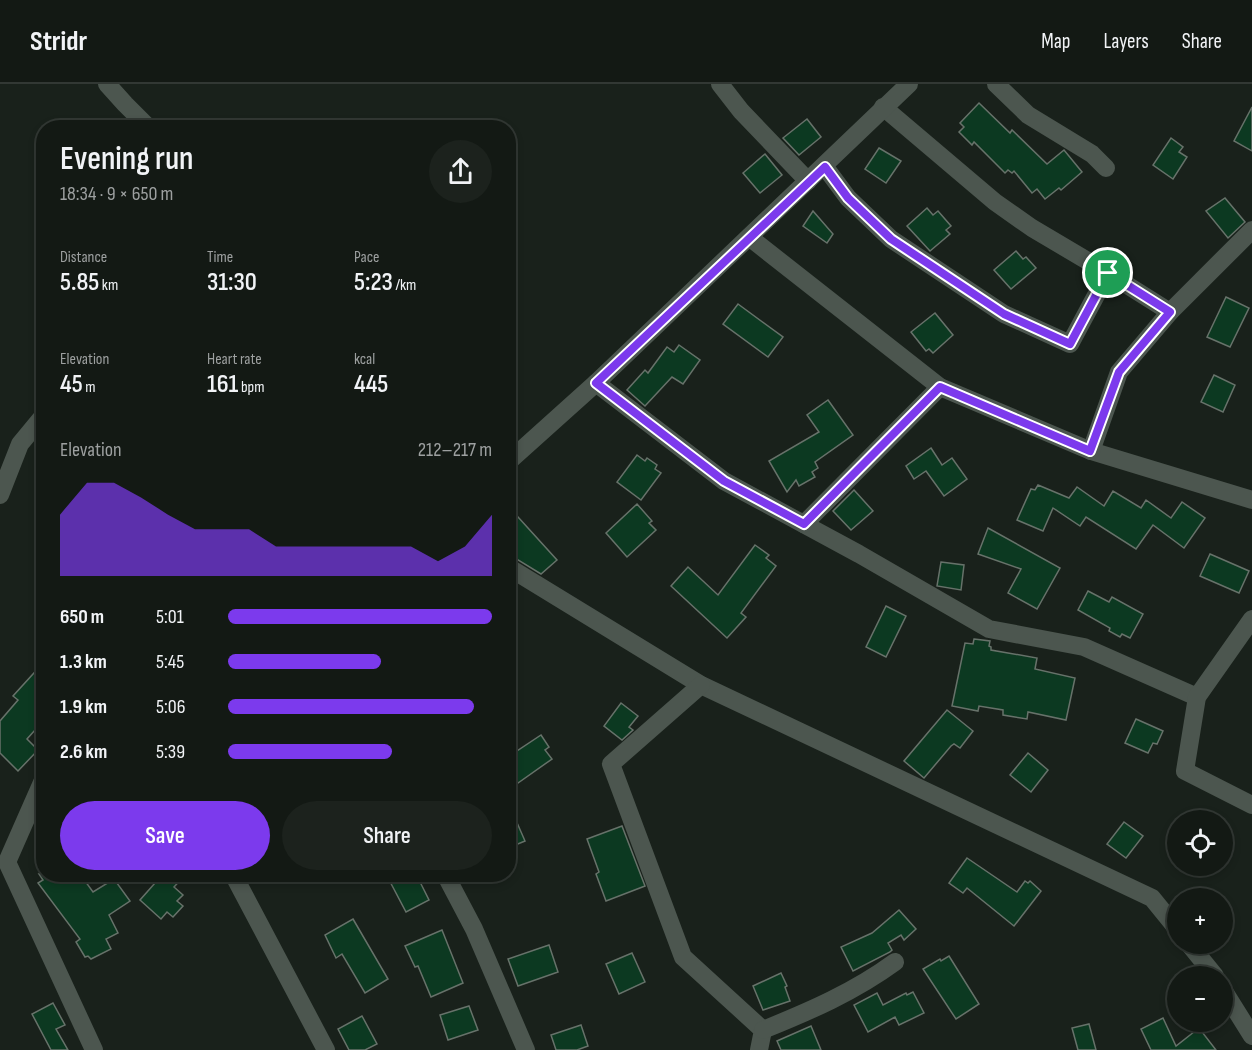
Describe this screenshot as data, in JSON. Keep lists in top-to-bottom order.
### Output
{
  "page": {
    "header": "Stridr",
    "nav": ["Map", "Layers", "Share"],
    "heading": ["Evening run", "18:34 · 9 × 650 m"],
    "stats": [
      ["Distance", "5.85 km"],
      ["Time", "31:30"],
      ["Pace", "5:23 /km"],
      ["Elevation", "45 m"],
      ["Heart rate", "161 bpm"],
      ["kcal", "445"]
    ],
    "chart": ["Elevation", "212–217 m"],
    "list": [
      {
        "name": "650 m",
        "note": "5:01"
      },
      {
        "name": "1.3 km",
        "note": "5:45"
      },
      {
        "name": "1.9 km",
        "note": "5:06"
      },
      {
        "name": "2.6 km",
        "note": "5:39"
      }
    ],
    "buttons": ["Save", "Share"],
    "map_buttons": ["+", "−"]
  }
}
